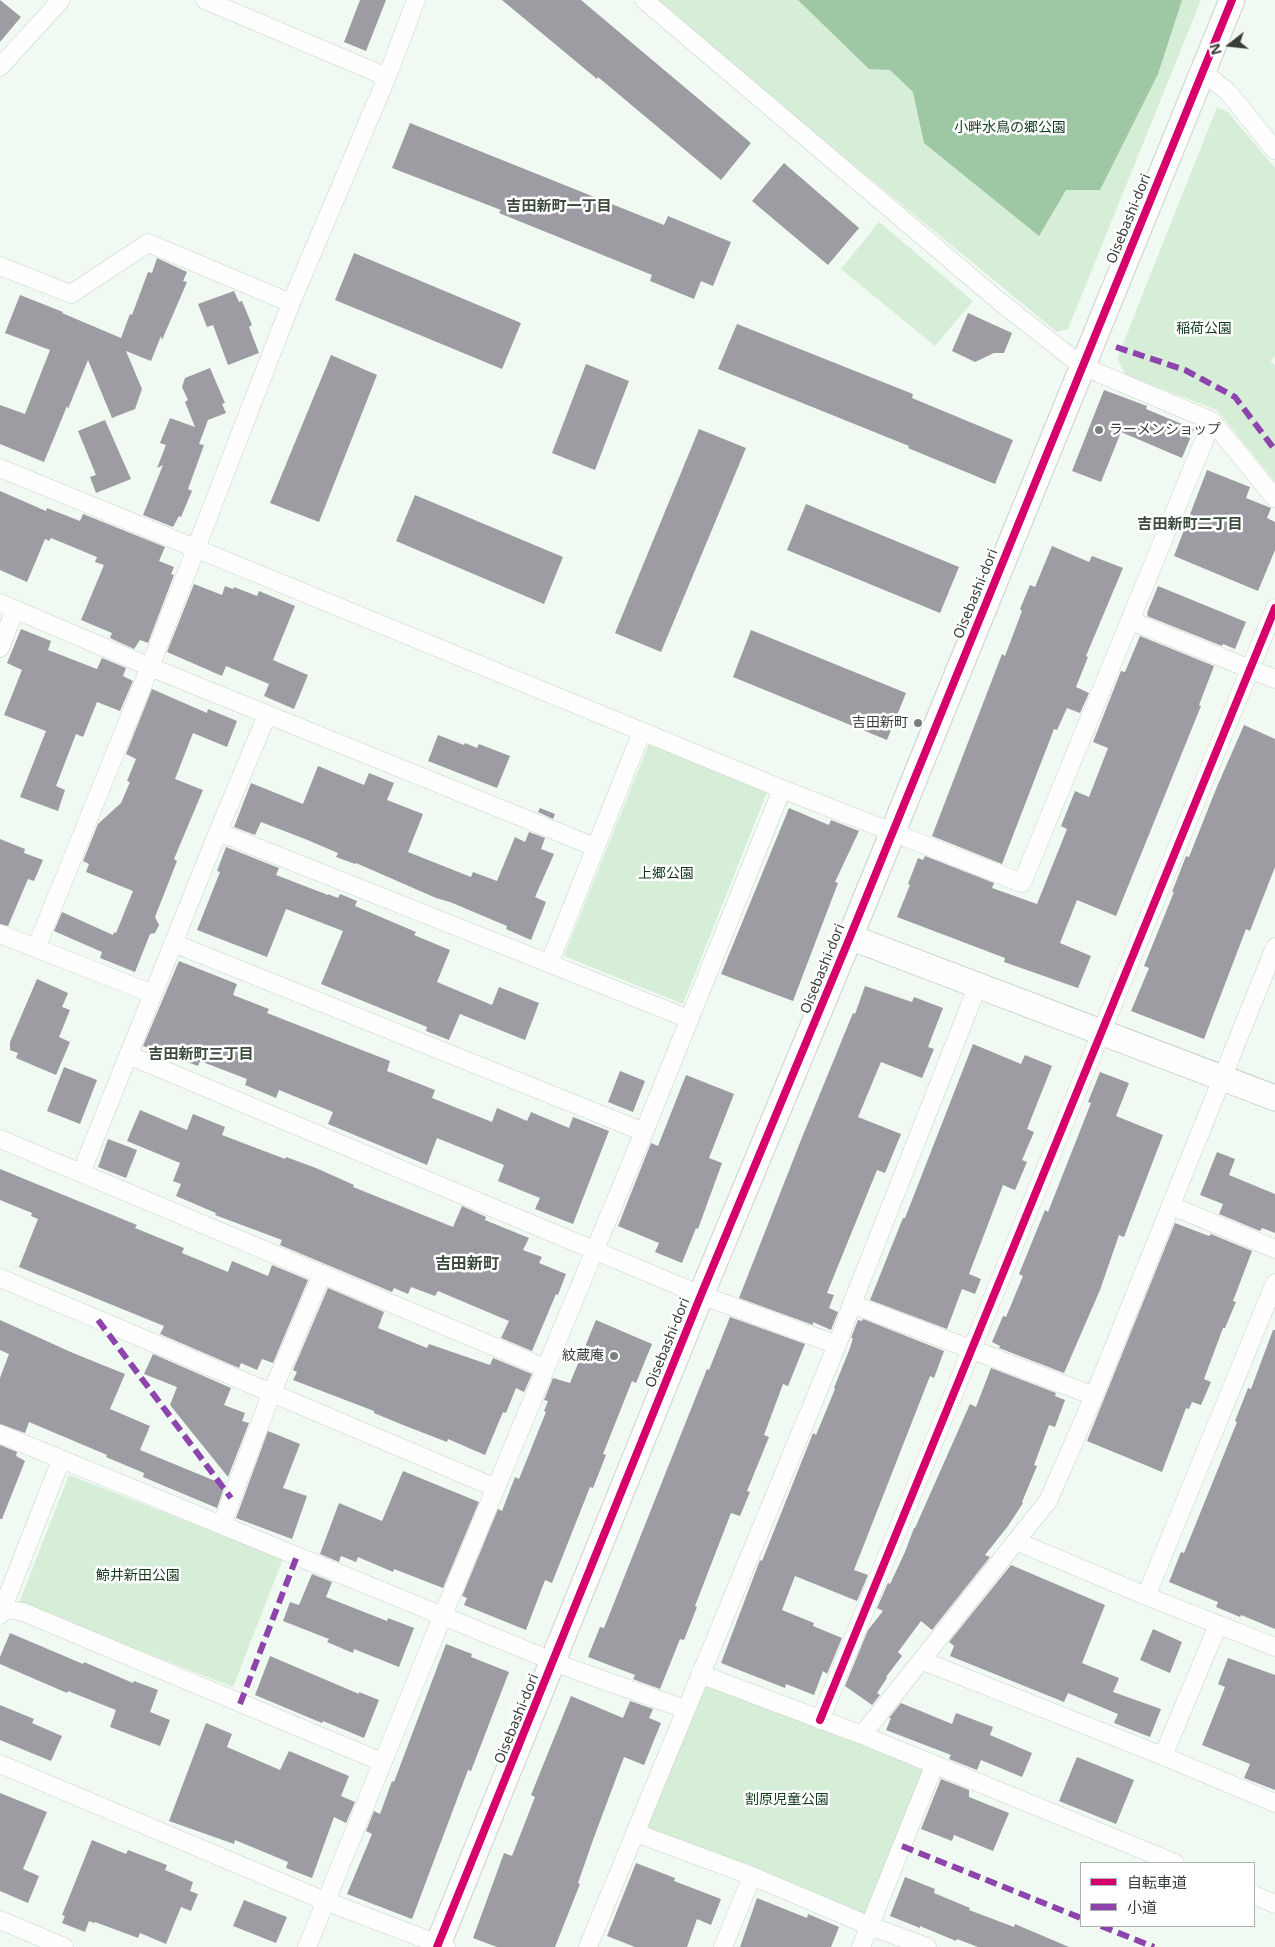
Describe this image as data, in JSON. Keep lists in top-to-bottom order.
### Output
{
  "streets": {
    "street": ["Oisebashi-dori"]
  },
  "districts": [
    "吉田新町一丁目",
    "吉田新町二丁目",
    "吉田新町三丁目",
    "吉田新町"
  ],
  "parks": [
    "小畔水鳥の郷公園",
    "稲荷公園",
    "上郷公園",
    "鯨井新田公園",
    "割原児童公園"
  ],
  "places": ["ラーメンショップ", "吉田新町", "紋蔵庵"],
  "legend": ["自転車道", "小道"],
  "north": "left"
}
